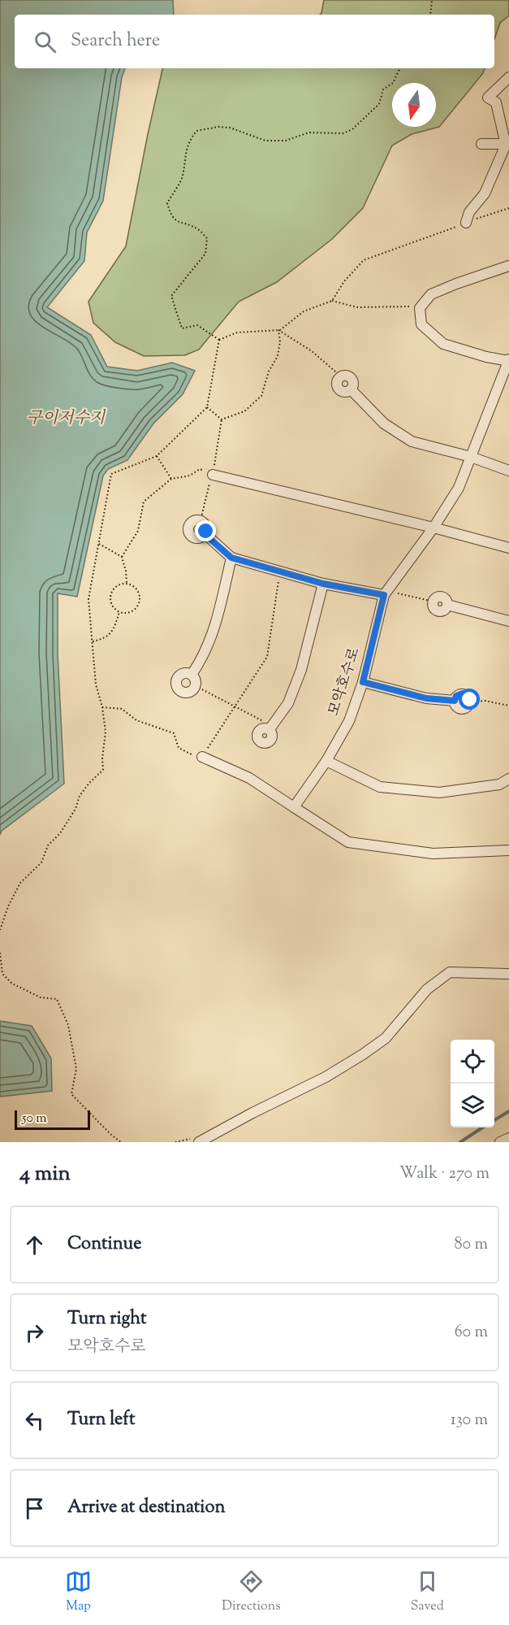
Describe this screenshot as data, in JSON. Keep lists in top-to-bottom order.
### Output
{
  "streets": {
    "street": ["모악호수로"]
  },
  "water": ["구이저수지"],
  "scale_bar": "50 m",
  "north": "bottom",
  "page": {
    "search": "Search here",
    "scale": "50 m",
    "heading": ["4 min", "Walk · 270 m"],
    "list": [
      ["Continue", "80 m"],
      ["Turn right", "모악호수로", "60 m"],
      ["Turn left", "130 m"],
      "Arrive at destination"
    ],
    "nav": ["Map", "Directions", "Saved"]
  }
}
